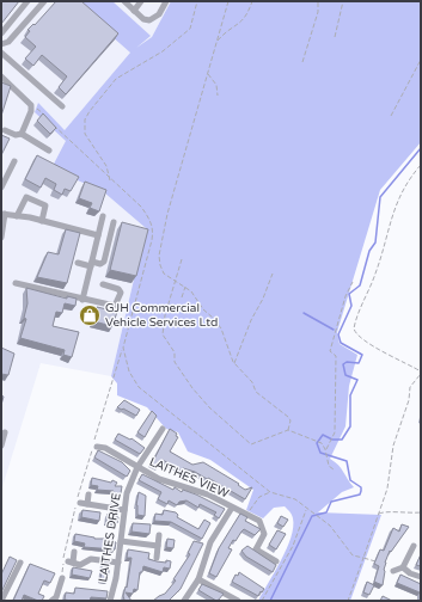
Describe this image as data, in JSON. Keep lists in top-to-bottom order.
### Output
{
  "streets": {
    "street": ["LAITHES VIEW", "LAITHES DRIVE"]
  },
  "crossings": [
    ["LAITHES VIEW", "LAITHES DRIVE"]
  ],
  "places": {
    "shop": ["GJH Commercial Vehicle Services Ltd"]
  }
}
